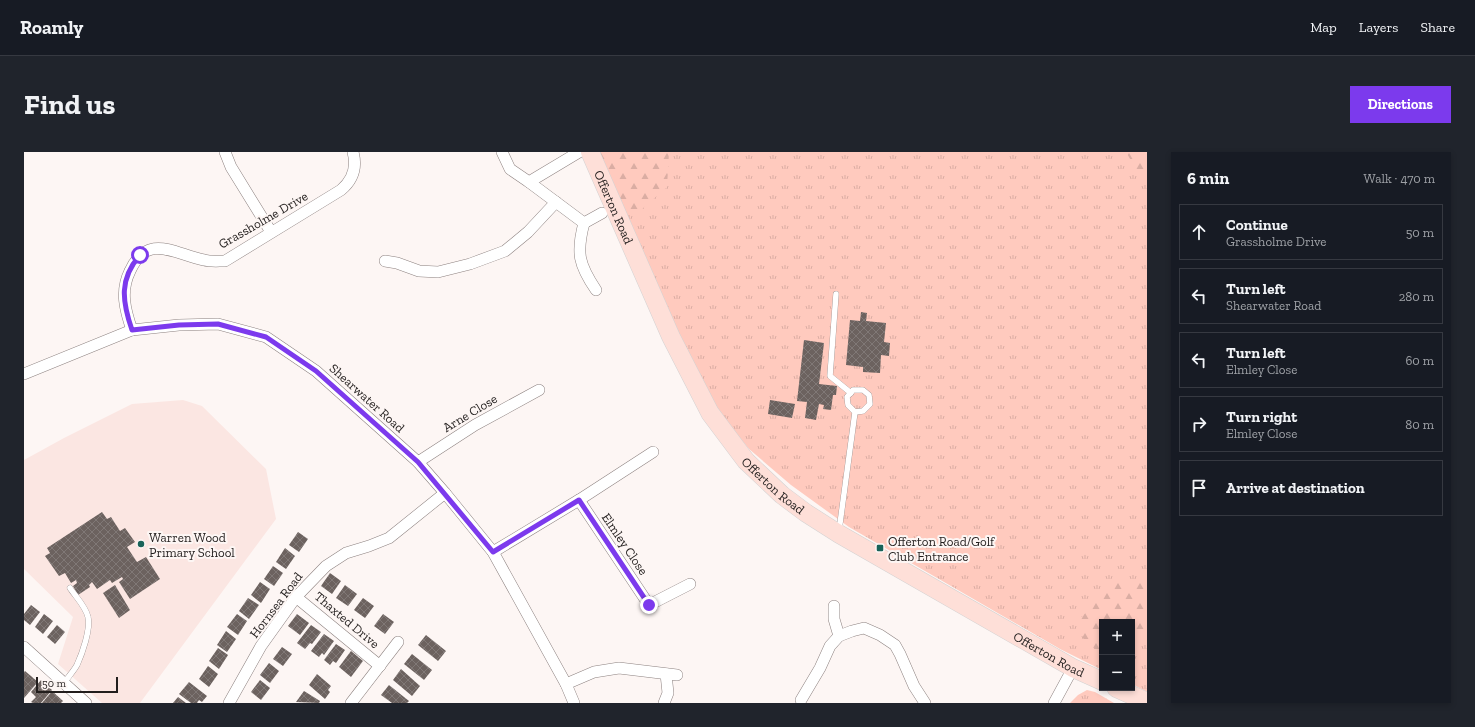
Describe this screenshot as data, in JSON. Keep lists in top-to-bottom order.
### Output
{
  "streets": {
    "main road": ["Offerton Road"],
    "street": [
      "Grassholme Drive",
      "Shearwater Road",
      "Arne Close",
      "Elmley Close",
      "Hornsea Road",
      "Thaxted Drive"
    ]
  },
  "crossings": [
    ["Grassholme Drive", "Shearwater Road"],
    ["Shearwater Road", "Arne Close"],
    ["Shearwater Road", "Hornsea Road"],
    ["Hornsea Road", "Thaxted Drive"]
  ],
  "places": {
    "other": ["Warren Wood Primary School"],
    "transit": ["Offerton Road/Golf Club Entrance"]
  },
  "scale_bar": "50 m",
  "page": {
    "header": "Roamly",
    "nav": ["Map", "Layers", "Share"],
    "buttons": "Directions",
    "title": "Find us",
    "heading": ["6 min", "Walk · 470 m"],
    "list": [
      ["Continue", "Grassholme Drive", "50 m"],
      ["Turn left", "Shearwater Road", "280 m"],
      ["Turn left", "Elmley Close", "60 m"],
      ["Turn right", "Elmley Close", "80 m"],
      "Arrive at destination"
    ],
    "map_buttons": ["+", "−"],
    "scale": "50 m"
  }
}
